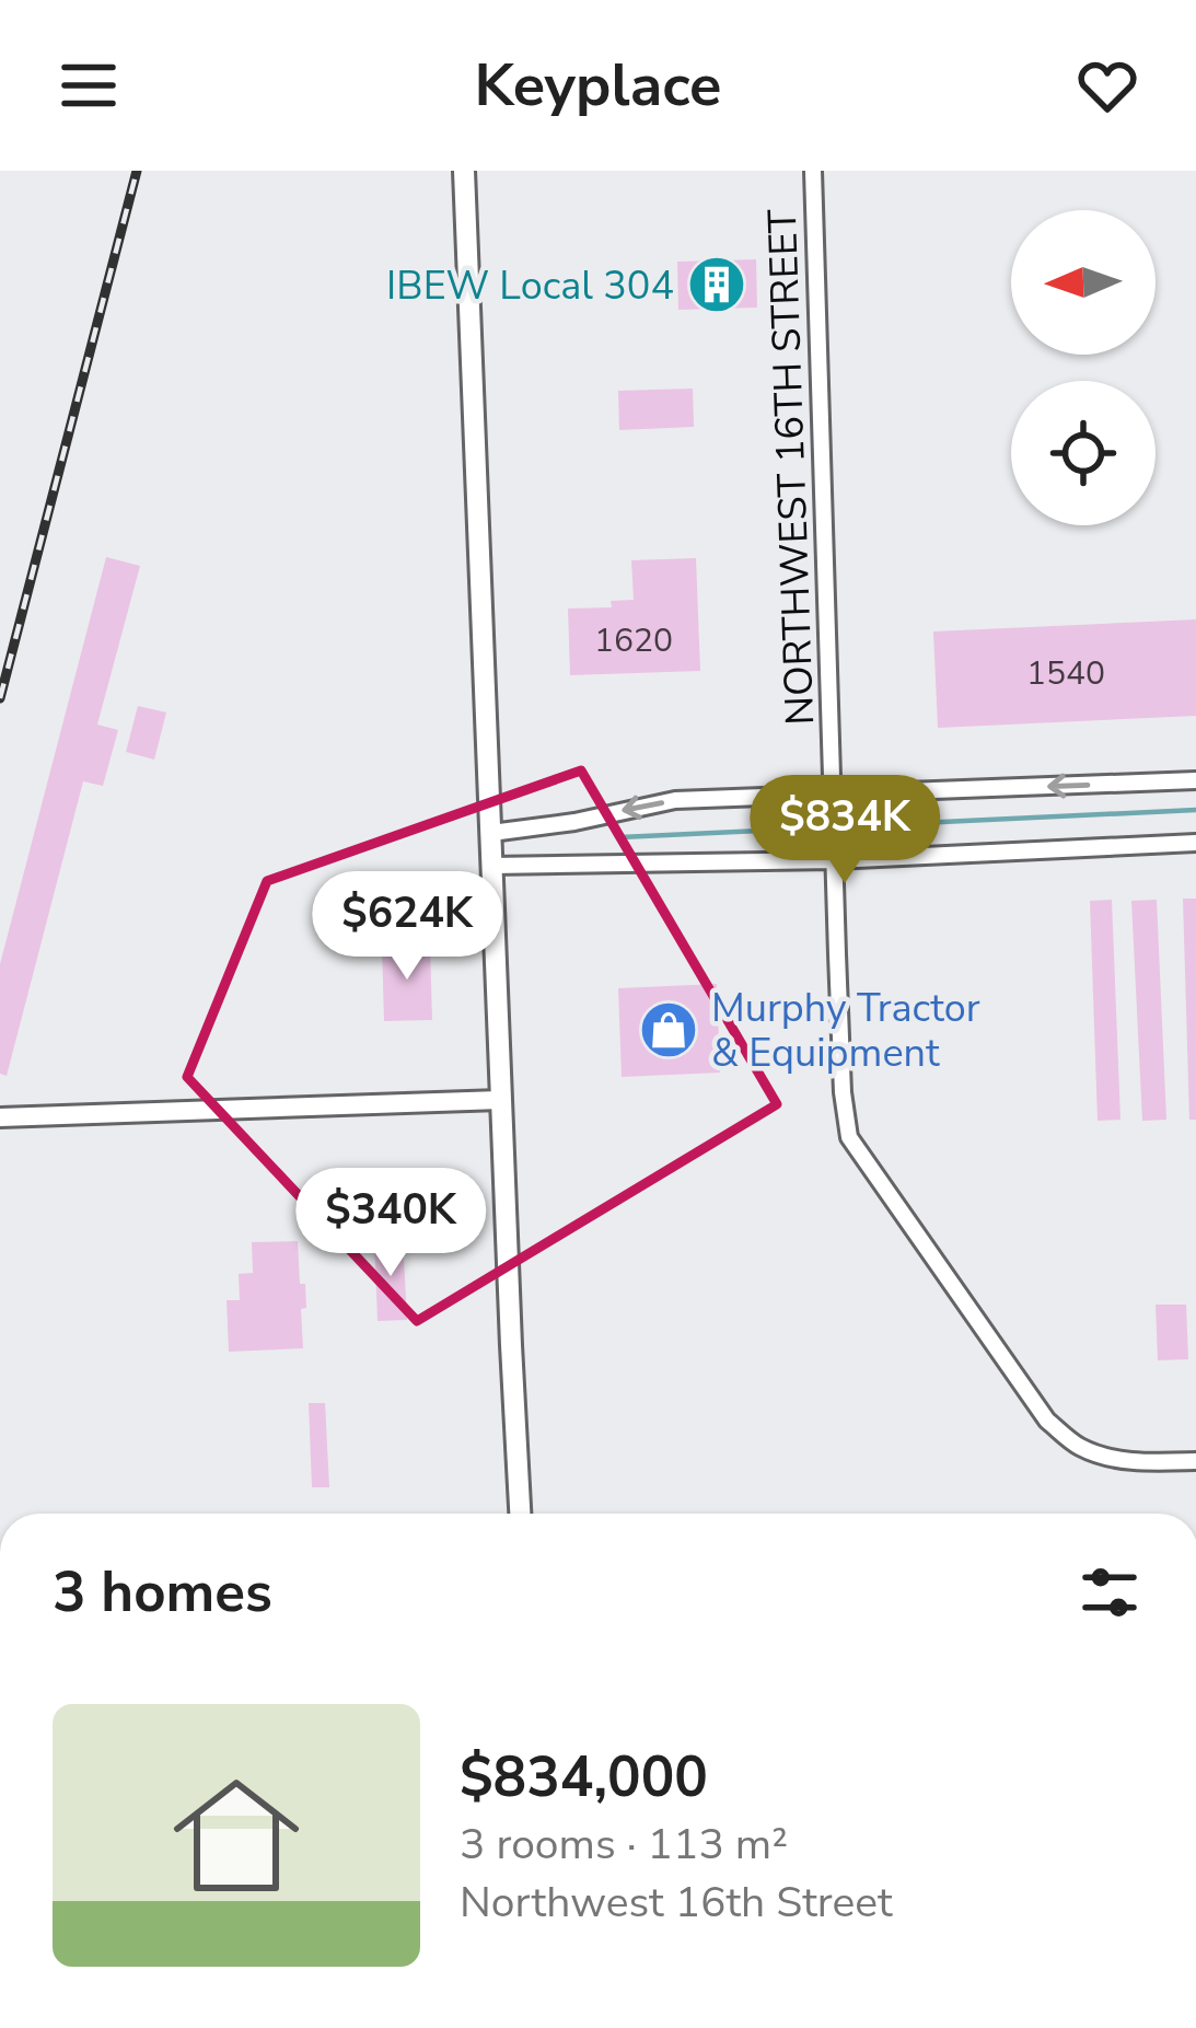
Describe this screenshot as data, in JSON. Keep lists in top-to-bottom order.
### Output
{
  "streets": {
    "street": ["NORTHWEST 16TH STREET"]
  },
  "places": {
    "building": ["IBEW Local 304"],
    "shop": ["Murphy Tractor & Equipment"]
  },
  "house_numbers": ["1620", "1540"],
  "north": "left",
  "page": {
    "header": "Keyplace",
    "price": ["$834K", "$624K", "$340K"],
    "heading": "3 homes",
    "list": [
      {
        "name": "$834,000",
        "note": "3 rooms · 113 m² · Northwest 16th Street"
      }
    ]
  }
}
